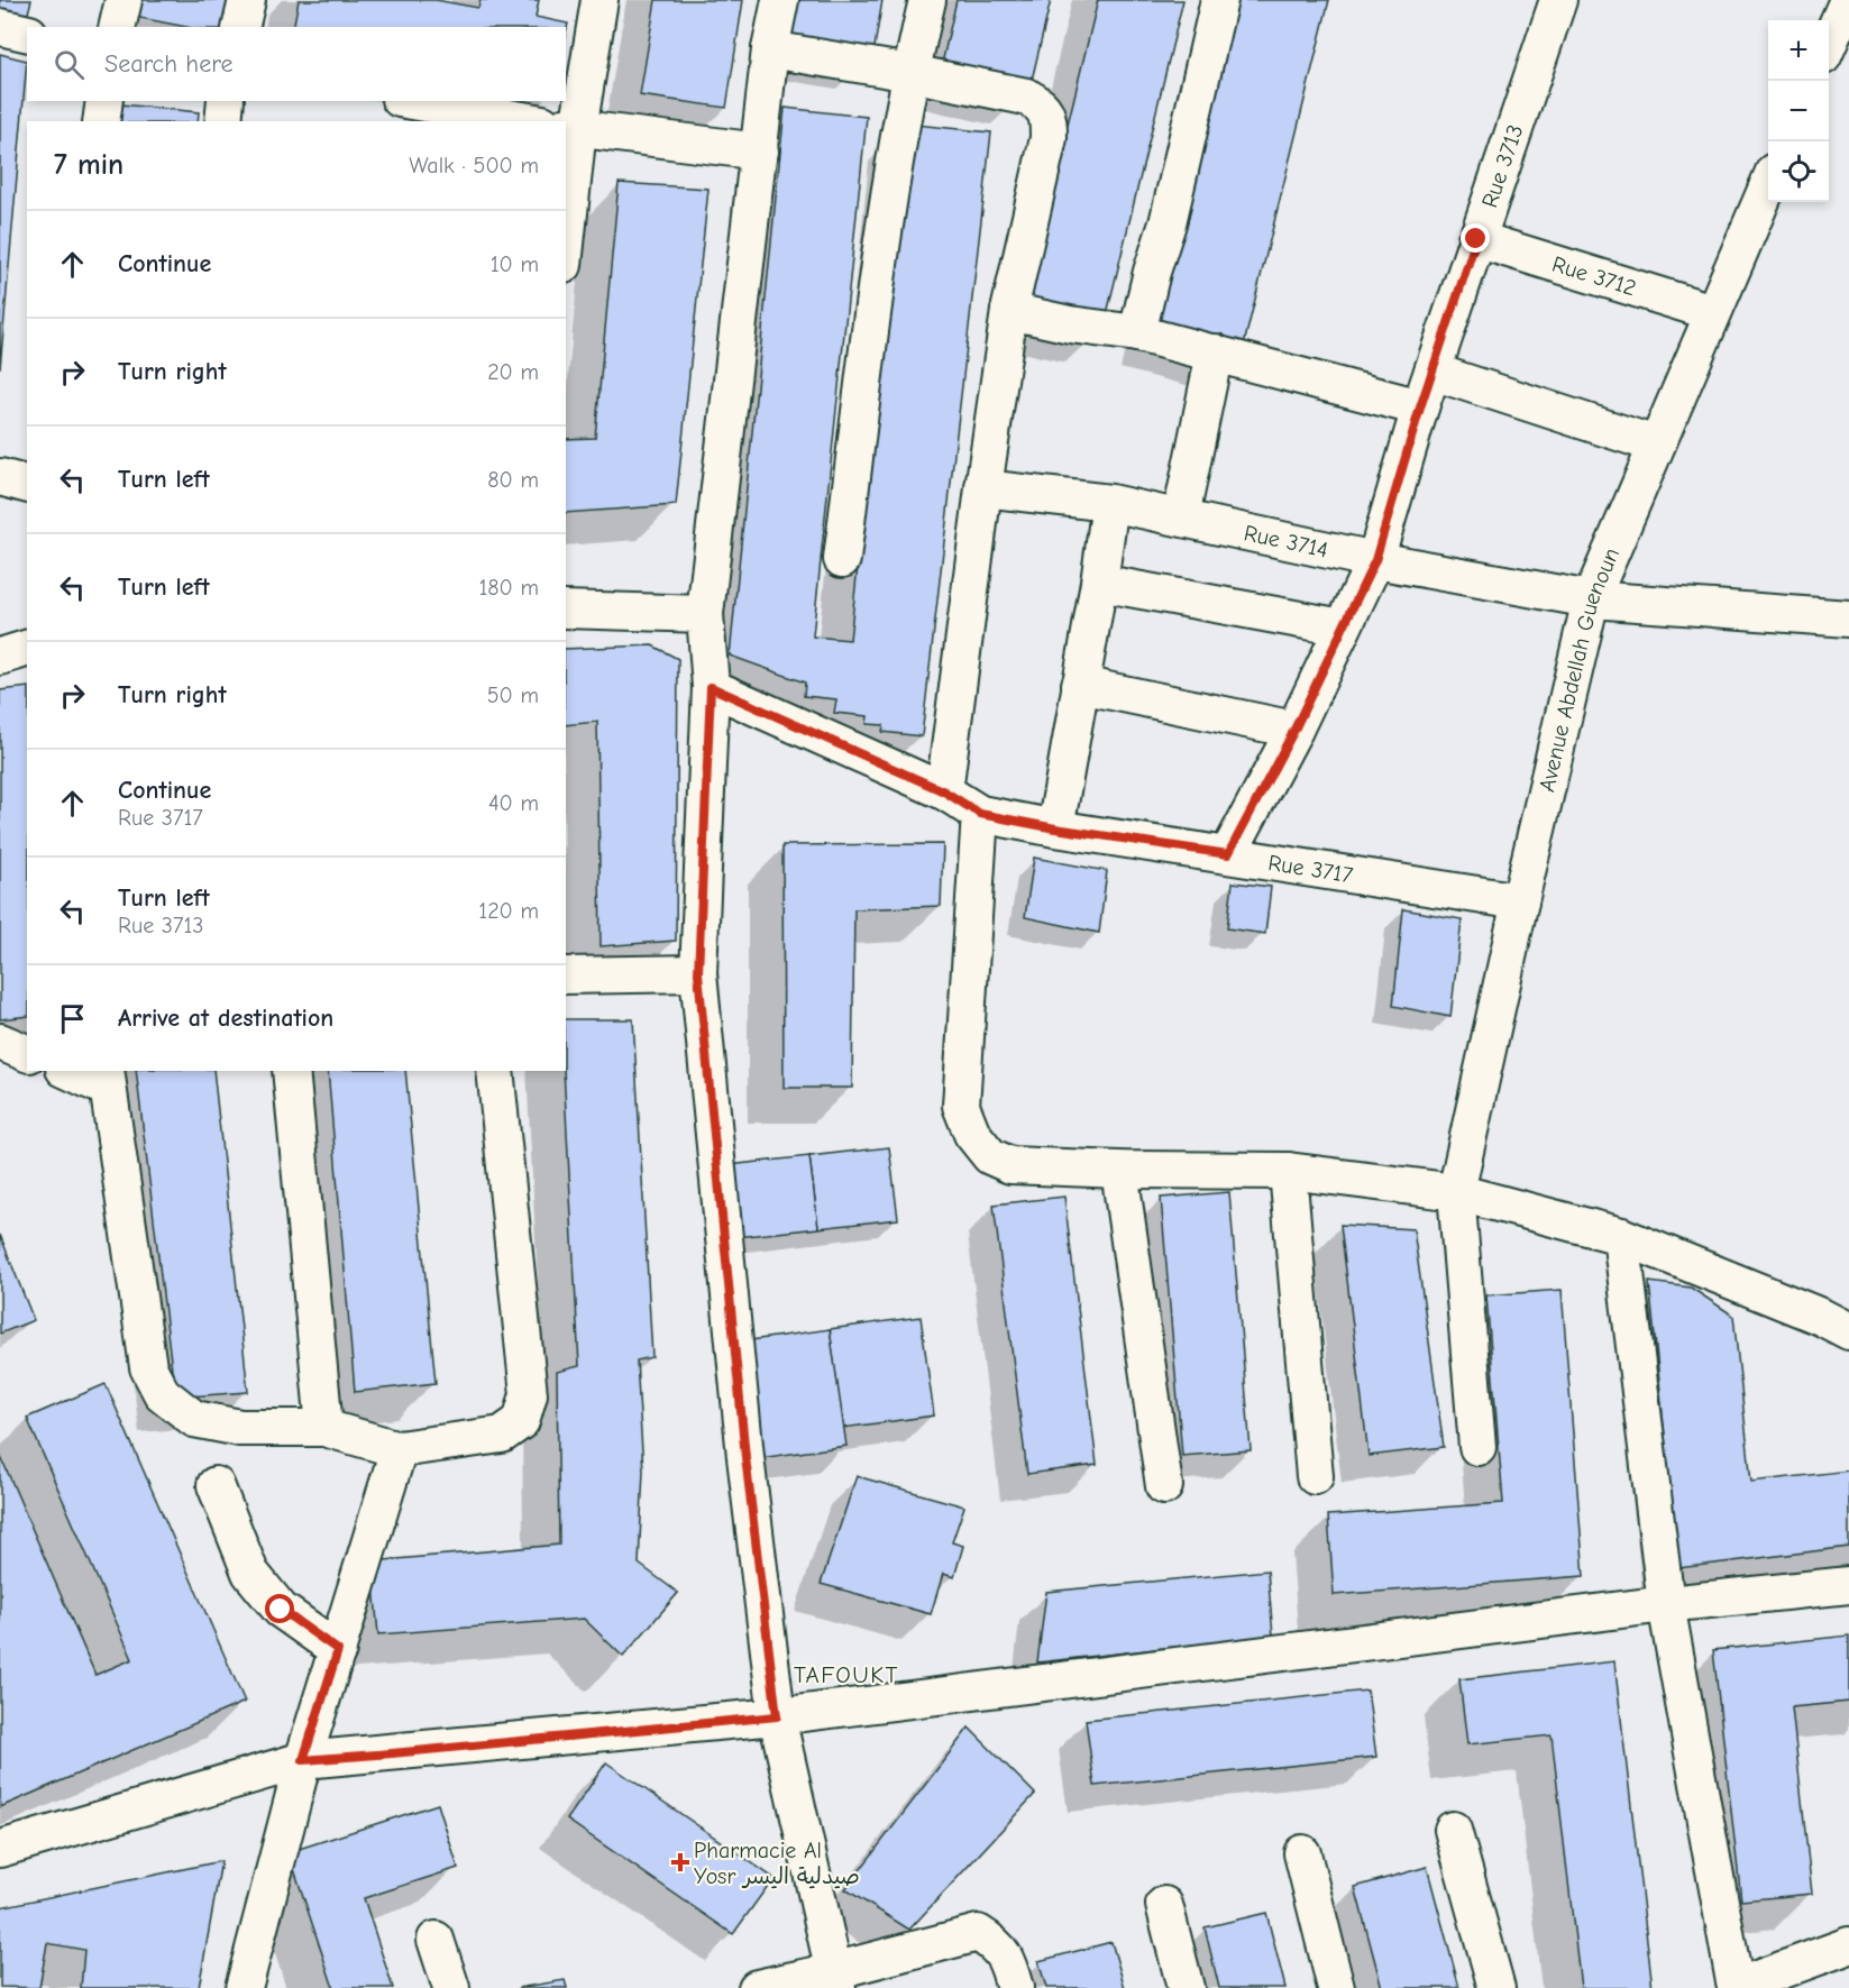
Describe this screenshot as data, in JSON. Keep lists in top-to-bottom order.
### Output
{
  "streets": {
    "street": [
      "Rue 3713",
      "Rue 3712",
      "Rue 3714",
      "Avenue Abdellah Guenoun",
      "Rue 3717"
    ]
  },
  "crossings": [
    ["Rue 3713", "Rue 3712"],
    ["Rue 3713", "Rue 3714"],
    ["Rue 3713", "Rue 3717"],
    ["Rue 3712", "Avenue Abdellah Guenoun"],
    ["Rue 3714", "Avenue Abdellah Guenoun"],
    ["Avenue Abdellah Guenoun", "Rue 3717"]
  ],
  "districts": ["TAFOUKT"],
  "places": {
    "health": ["Pharmacie Al Yosr صيدلية اليسر"]
  },
  "page": {
    "map_buttons": ["+", "−"],
    "search": "Search here",
    "heading": ["7 min", "Walk · 500 m"],
    "list": [
      ["Continue", "10 m"],
      ["Turn right", "20 m"],
      ["Turn left", "80 m"],
      ["Turn left", "180 m"],
      ["Turn right", "50 m"],
      ["Continue", "Rue 3717", "40 m"],
      ["Turn left", "Rue 3713", "120 m"],
      "Arrive at destination"
    ]
  }
}
